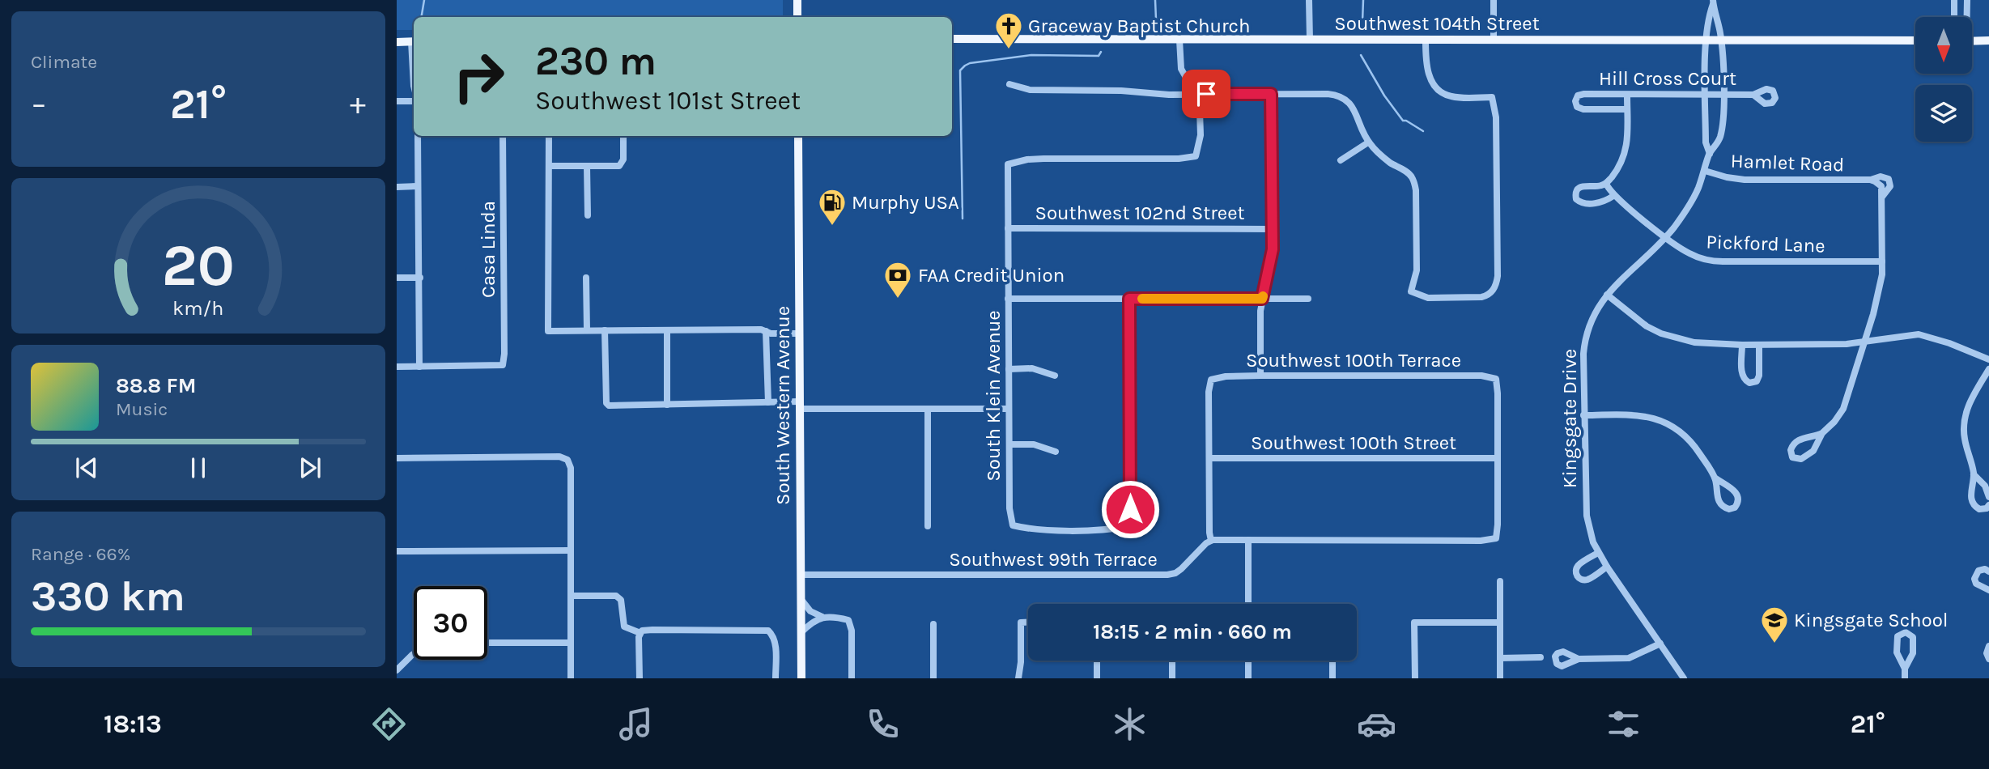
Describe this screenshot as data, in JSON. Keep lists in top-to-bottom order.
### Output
{
  "streets": {
    "main road": ["Southwest 104th Street", "South Western Avenue"],
    "street": [
      "Hill Cross Court",
      "Hamlet Road",
      "Southwest 102nd Street",
      "Pickford Lane",
      "Casa Linda",
      "Southwest 100th Terrace",
      "South Klein Avenue",
      "Kingsgate Drive",
      "Southwest 100th Street",
      "Southwest 99th Terrace"
    ]
  },
  "crossings": [
    ["Southwest 104th Street", "Kingsgate Drive"],
    ["Hill Cross Court", "Kingsgate Drive"],
    ["Hamlet Road", "Kingsgate Drive"],
    ["Southwest 102nd Street", "South Klein Avenue"],
    ["Pickford Lane", "Kingsgate Drive"],
    ["Southwest 100th Terrace", "Southwest 100th Street"],
    ["South Western Avenue", "Southwest 99th Terrace"]
  ],
  "places": {
    "church": ["Graceway Baptist Church"],
    "fuel station": ["Murphy USA"],
    "bank": ["FAA Credit Union"],
    "school or university": ["Kingsgate School"]
  },
  "north": "bottom",
  "page": {
    "tile": [
      "Climate",
      ["Range · 66%", "330 km"]
    ],
    "turn": ["230 m", "Southwest 101st Street"],
    "heat": ["−", "21°", "+"],
    "song": ["88.8 FM", "Music"],
    "limit": "30",
    "trip": "18:15 · 2 min · 660 m",
    "tabs": ["18:13", "21°"],
    "gauge": ["20", "km/h"]
  }
}
